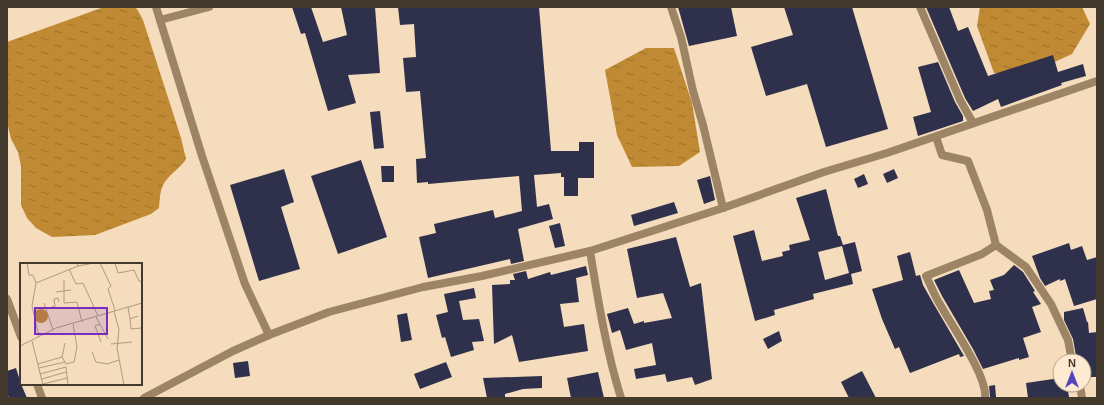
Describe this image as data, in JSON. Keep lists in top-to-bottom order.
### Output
{
  "north": "top"
}
